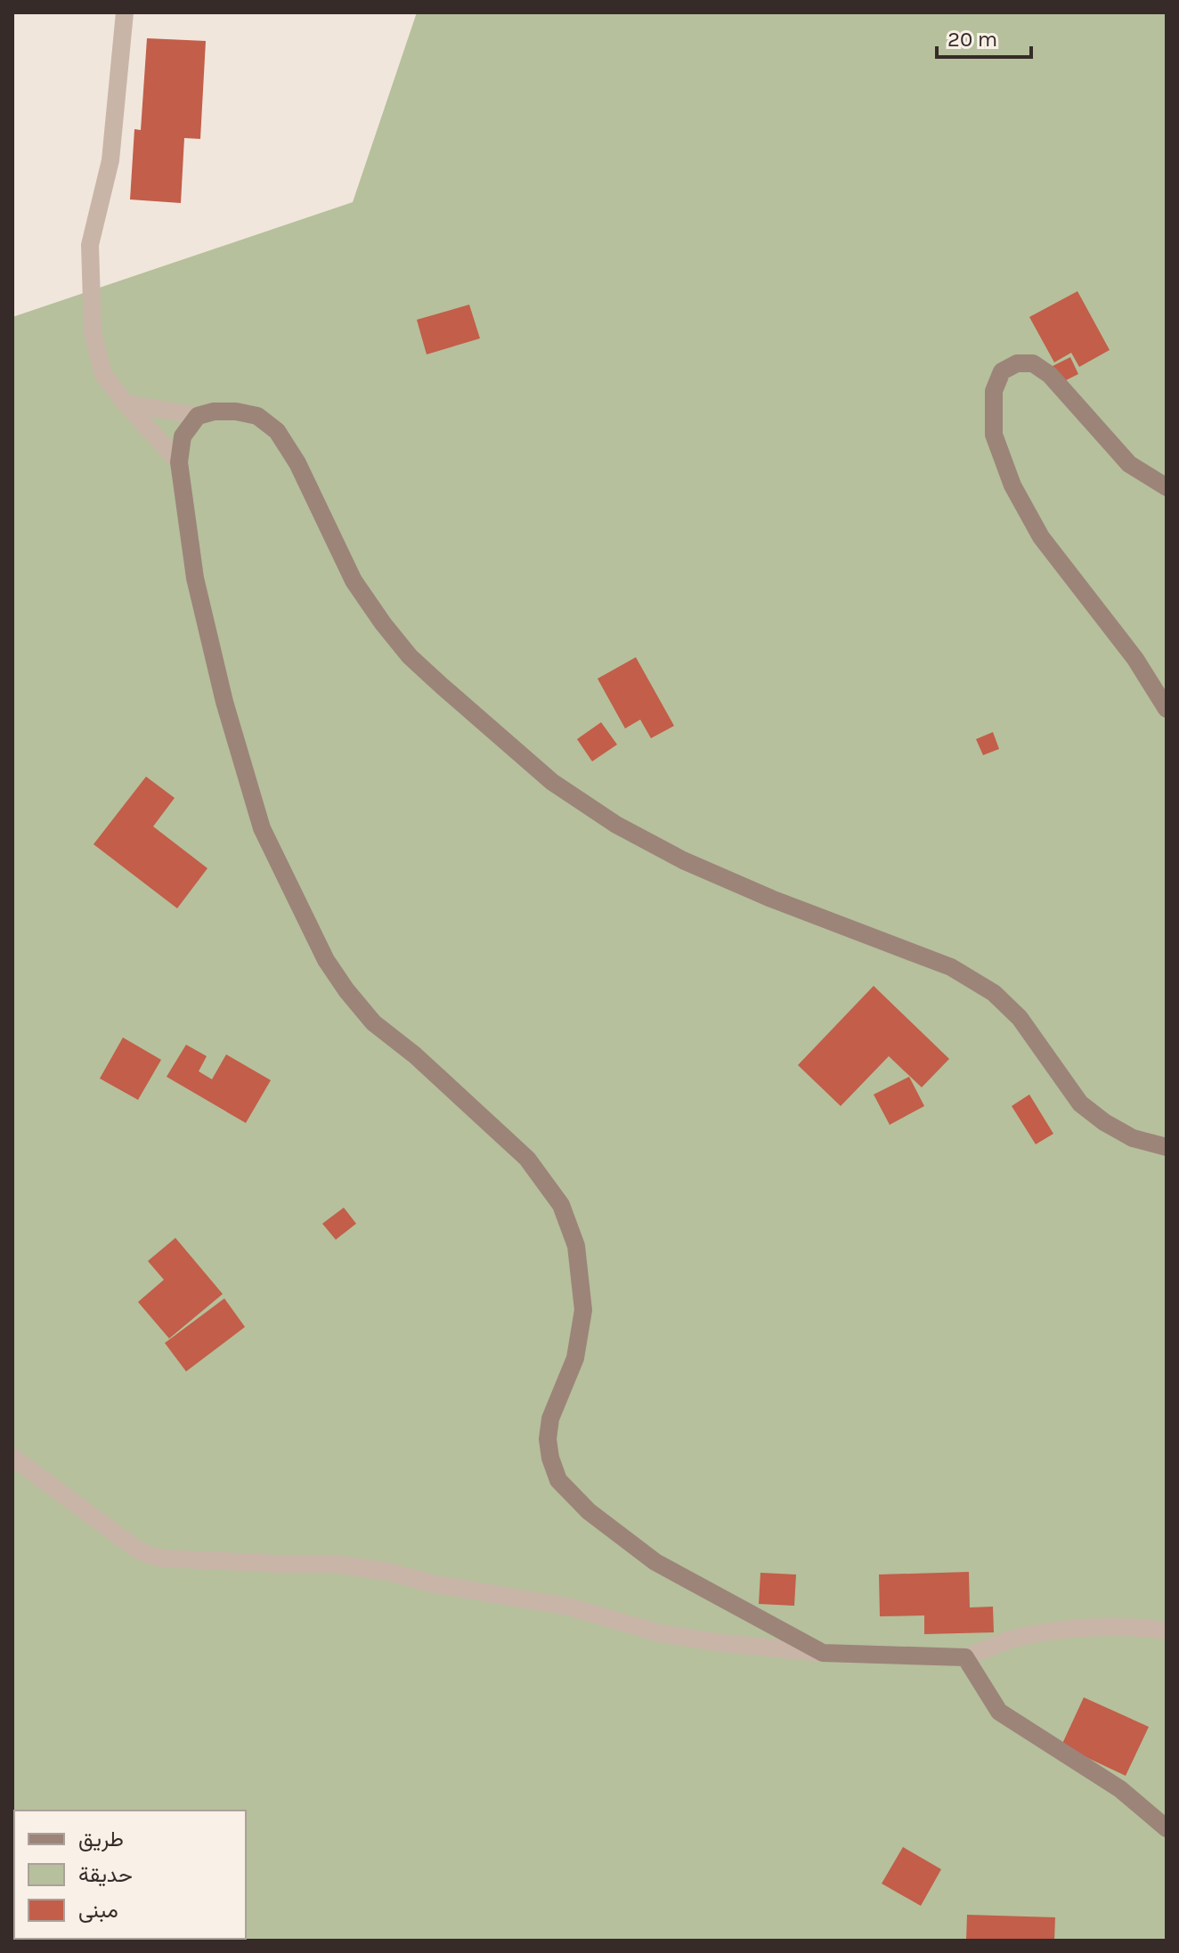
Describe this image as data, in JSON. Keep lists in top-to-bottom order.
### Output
{
  "legend": ["طريق", "حديقة", "مبنى"],
  "scale_bar": "20 m"
}
